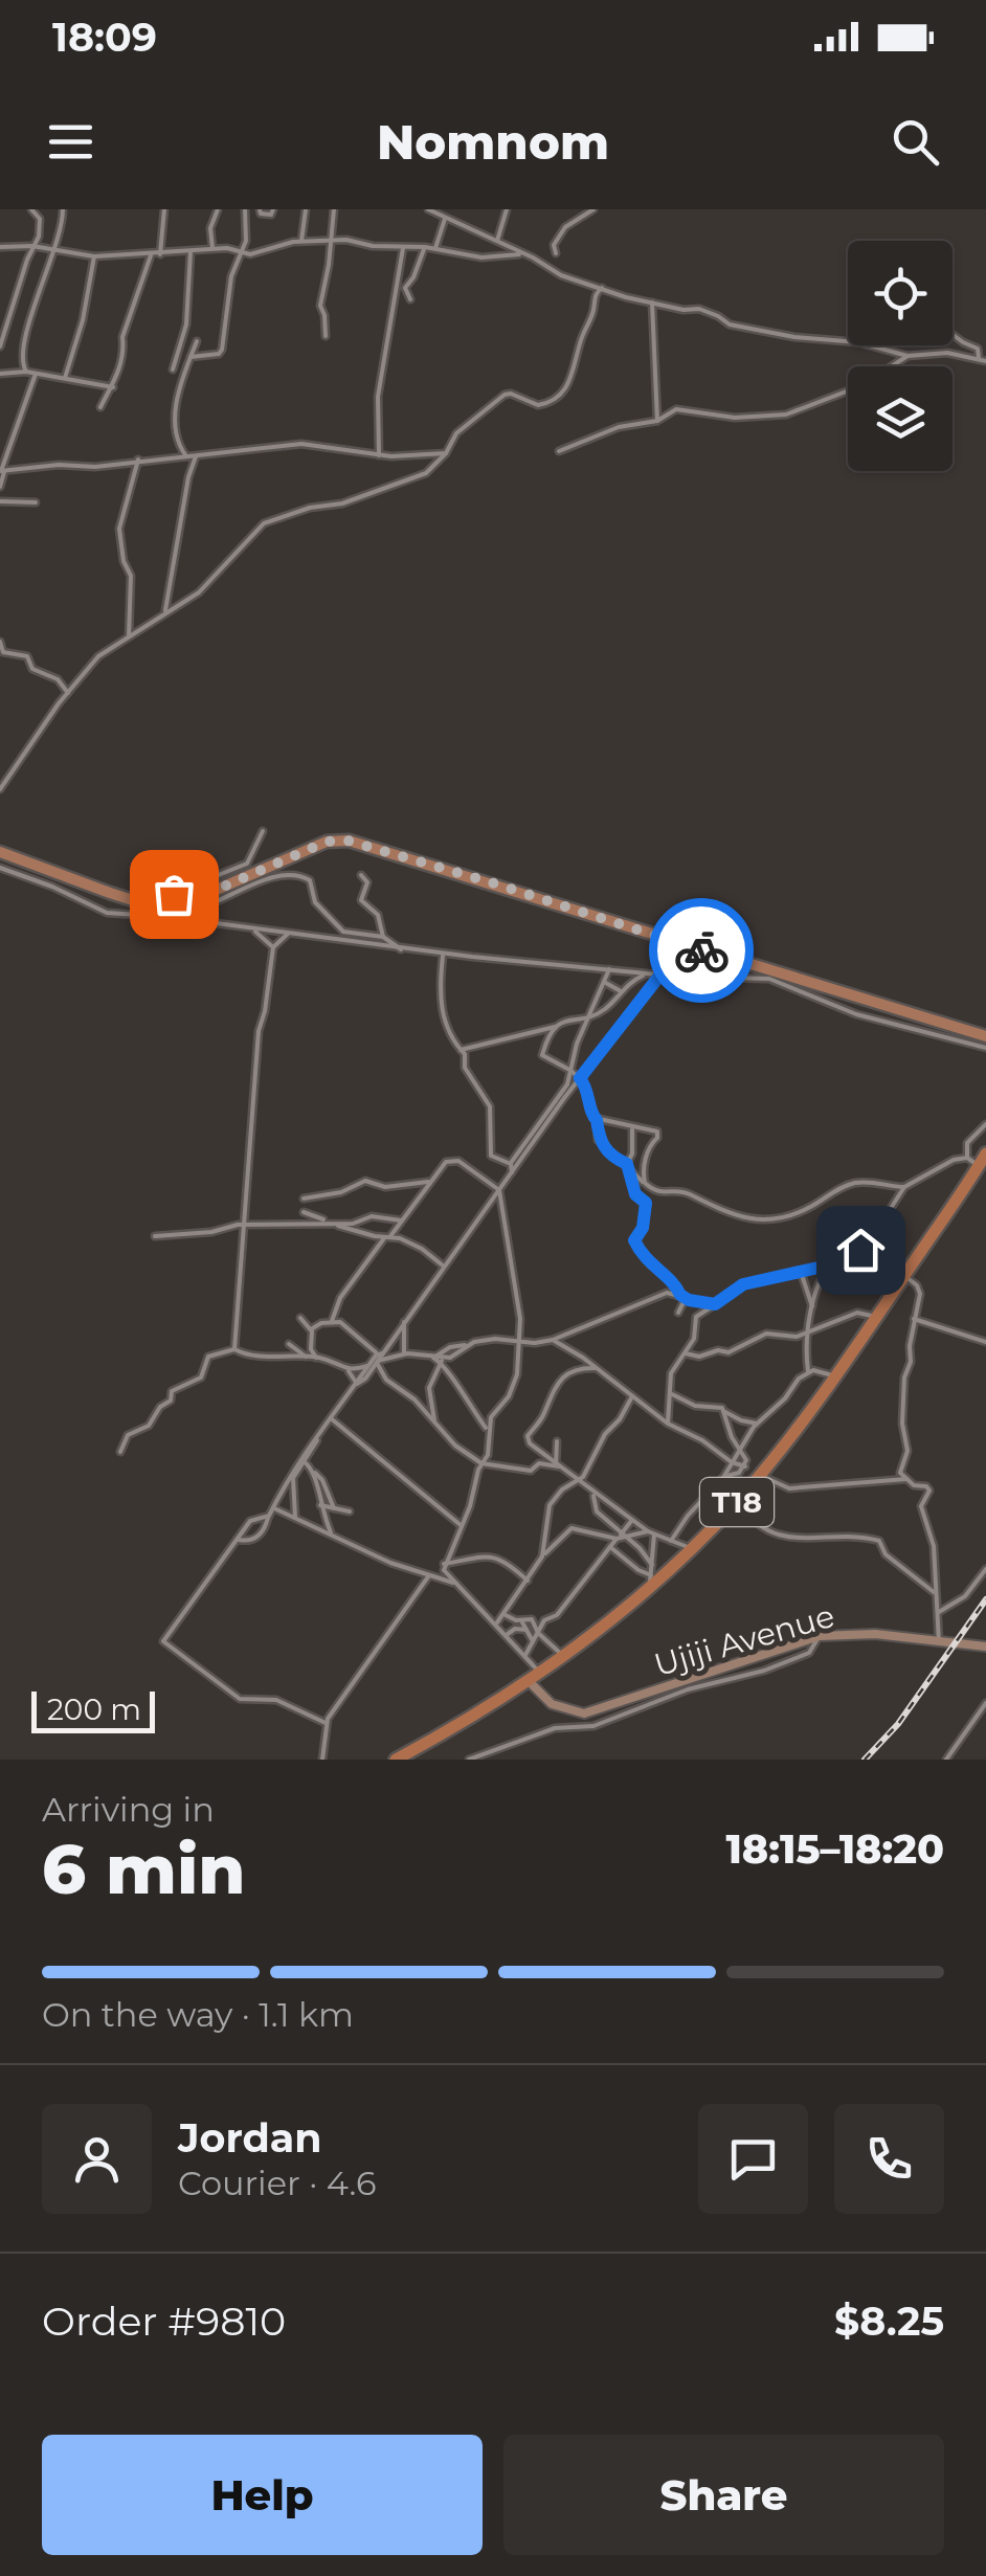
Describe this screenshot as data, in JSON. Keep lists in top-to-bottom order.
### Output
{
  "streets": {
    "highway": ["T18"],
    "main road": ["Ujiji Avenue"]
  },
  "crossings": [
    ["T18", "Ujiji Avenue"]
  ],
  "scale_bar": "200 m",
  "page": {
    "status": "18:09",
    "header": "Nomnom",
    "scale": "200 m",
    "heading": ["6 min", "Arriving in", "18:15–18:20"],
    "panel": [
      "Jordan",
      "Courier · 4.6",
      "Order #9810",
      "$8.25"
    ],
    "bar": "On the way · 1.1 km",
    "buttons": ["Help", "Share"]
  }
}
